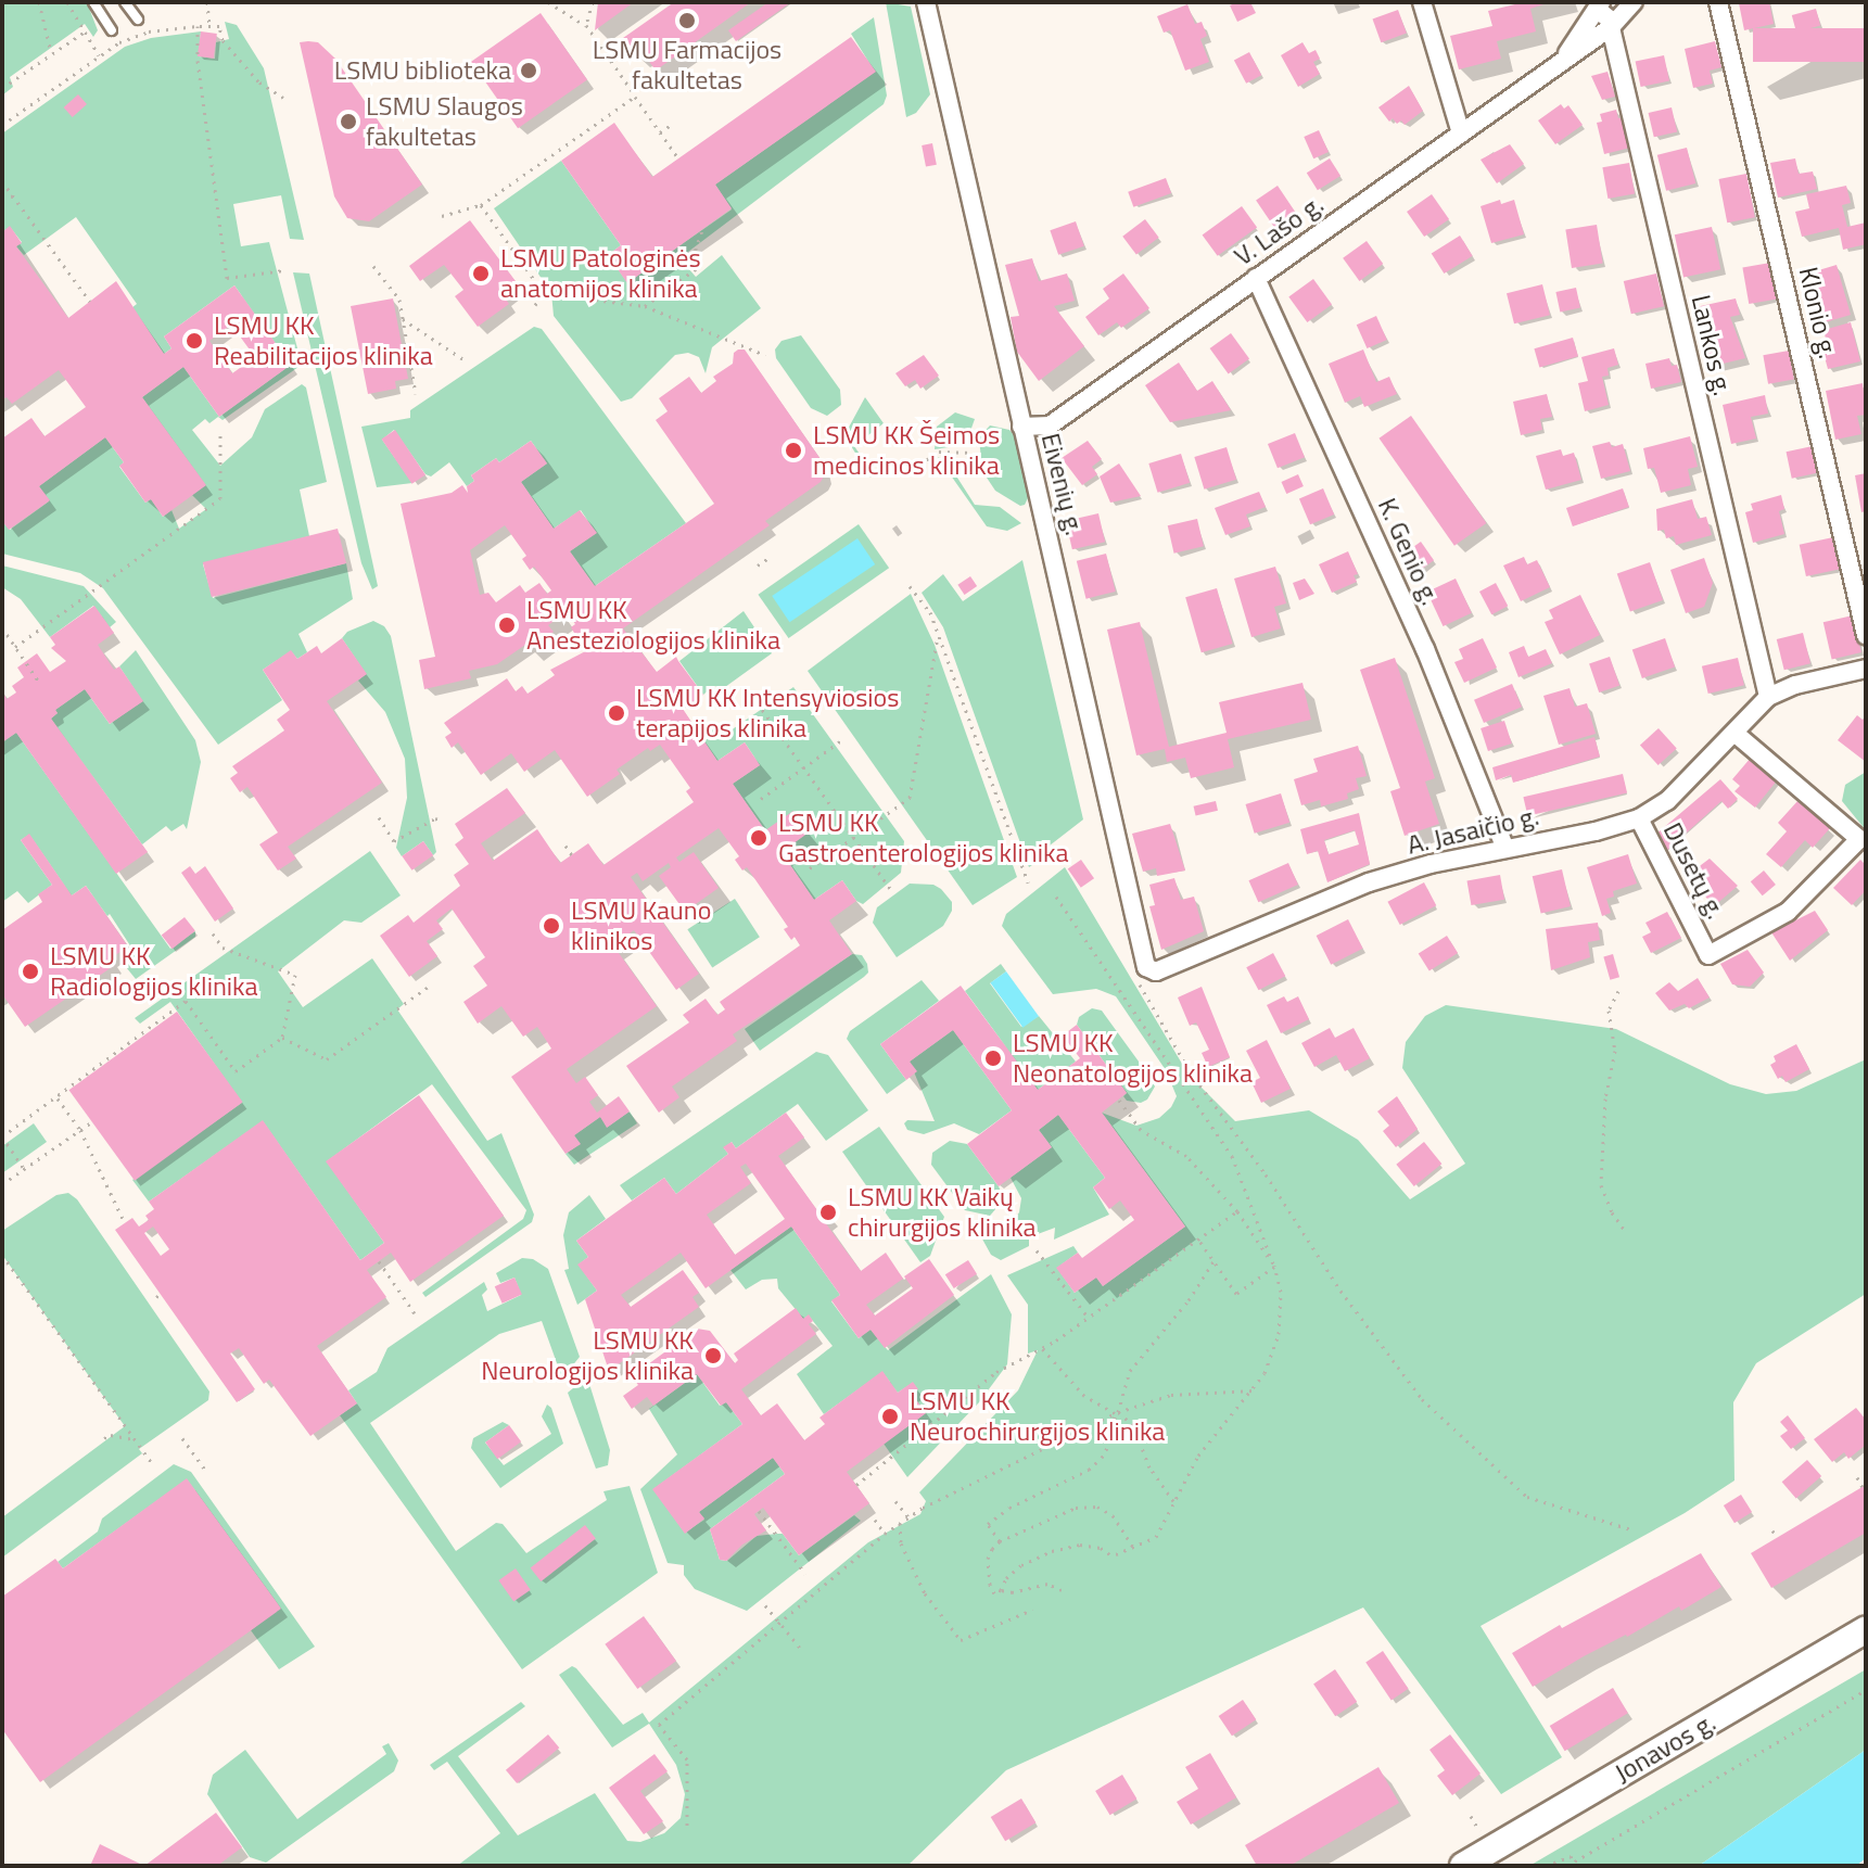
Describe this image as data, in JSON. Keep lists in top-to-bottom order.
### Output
{
  "streets": {
    "main road": ["Jonavos g."],
    "street": [
      "V. Lašo g.",
      "Klonio g.",
      "Lankos g.",
      "Eivenių g.",
      "K. Genio g.",
      "A. Jasaičio g.",
      "Dusetų g."
    ]
  },
  "crossings": [
    ["V. Lašo g.", "Lankos g."],
    ["V. Lašo g.", "Eivenių g."],
    ["V. Lašo g.", "K. Genio g."],
    ["Lankos g.", "A. Jasaičio g."],
    ["Eivenių g.", "A. Jasaičio g."],
    ["K. Genio g.", "A. Jasaičio g."],
    ["A. Jasaičio g.", "Dusetų g."]
  ],
  "places": [
    "LSMU Farmacijos fakultetas",
    "LSMU biblioteka",
    "LSMU Slaugos fakultetas",
    "LSMU Patologinės anatomijos klinika",
    "LSMU KK Reabilitacijos klinika",
    "LSMU KK Šeimos medicinos klinika",
    "LSMU KK Anesteziologijos klinika",
    "LSMU KK Intensyviosios terapijos klinika",
    "LSMU KK Gastroenterologijos klinika",
    "LSMU Kauno klinikos",
    "LSMU KK Radiologijos klinika",
    "LSMU KK Neonatologijos klinika",
    "LSMU KK Vaikų chirurgijos klinika",
    "LSMU KK Neurologijos klinika",
    "LSMU KK Neurochirurgijos klinika"
  ]
}
